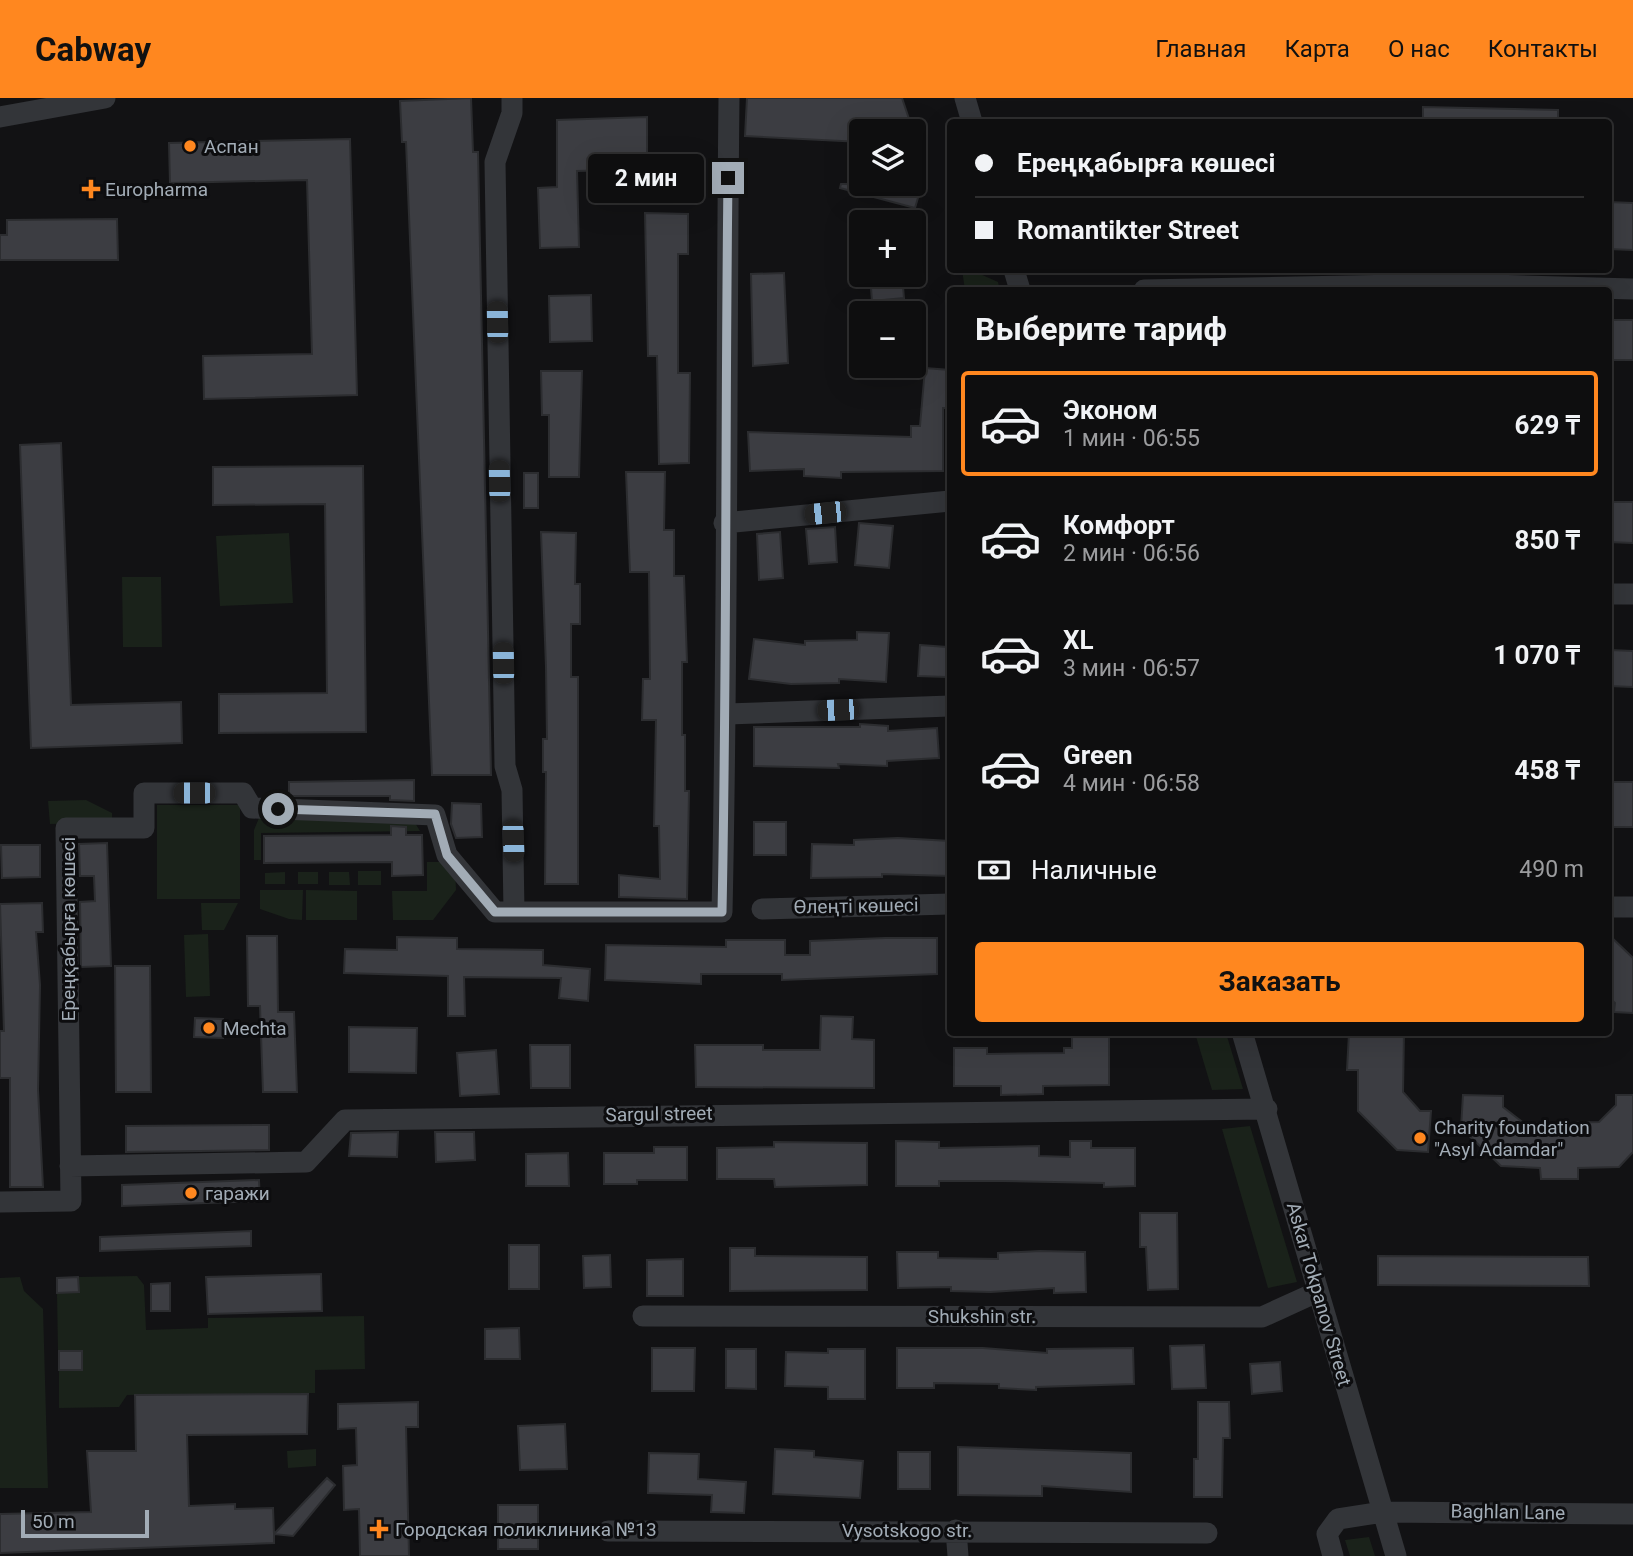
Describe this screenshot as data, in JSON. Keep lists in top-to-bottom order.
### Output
{
  "streets": {
    "street": [
      "Өлеңті көшесі",
      "Ереңқабырға көшесі",
      "Sargul street",
      "Askar Tokpanov Street",
      "Shukshin str.",
      "Baghlan Lane",
      "Vysotskogo str."
    ]
  },
  "crossings": [
    ["Ереңқабырға көшесі", "Sargul street"],
    ["Sargul street", "Askar Tokpanov Street"],
    ["Askar Tokpanov Street", "Shukshin str."],
    ["Askar Tokpanov Street", "Baghlan Lane"]
  ],
  "places": {
    "other": [
      "Аспан",
      "Mechta",
      "Charity foundation \"Asyl Adamdar\"",
      "гаражи"
    ],
    "health": ["Europharma", "Городская поликлиника №13"]
  },
  "scale_bar": "50 m",
  "page": {
    "header": "Cabway",
    "nav": [
      "Главная",
      "Карта",
      "О нас",
      "Контакты"
    ],
    "map_buttons": ["+", "−"],
    "banner": ["Ереңқабырға көшесі", "Romantikter Street"],
    "bubble": "2 мин",
    "heading": "Выберите тариф",
    "list": [
      {
        "name": "Эконом",
        "note": "1 мин · 06:55",
        "value": "629 ₸"
      },
      {
        "name": "Комфорт",
        "note": "2 мин · 06:56",
        "value": "850 ₸"
      },
      {
        "name": "XL",
        "note": "3 мин · 06:57",
        "value": "1 070 ₸"
      },
      {
        "name": "Green",
        "note": "4 мин · 06:58",
        "value": "458 ₸"
      }
    ],
    "pay": ["Наличные", "490 m"],
    "buttons": "Заказать",
    "scale": "50 m"
  }
}
